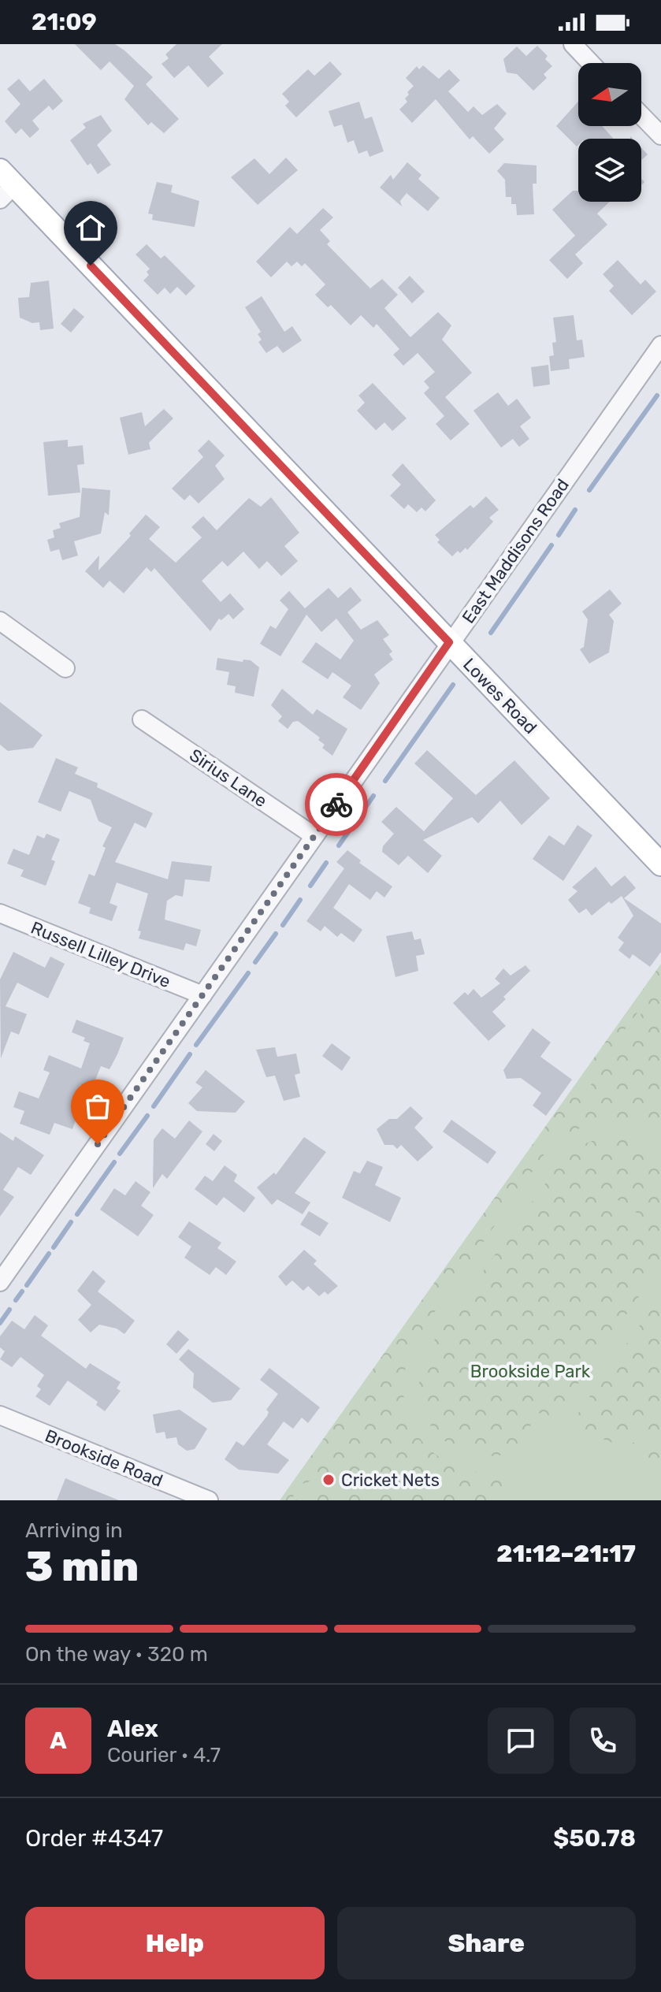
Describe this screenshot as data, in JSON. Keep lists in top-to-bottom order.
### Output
{
  "streets": {
    "main road": ["Lowes Road"],
    "street": [
      "East Maddisons Road",
      "Sirius Lane",
      "Russell Lilley Drive",
      "Brookside Road"
    ]
  },
  "crossings": [
    ["East Maddisons Road", "Lowes Road"],
    ["East Maddisons Road", "Sirius Lane"],
    ["East Maddisons Road", "Russell Lilley Drive"]
  ],
  "parks": ["Brookside Park"],
  "places": ["Cricket Nets"],
  "north": "left",
  "page": {
    "status": "21:09",
    "heading": ["3 min", "Arriving in", "21:12–21:17"],
    "panel": [
      "Alex",
      "Courier · 4.7",
      "Order #4347",
      "$50.78"
    ],
    "bar": "On the way · 320 m",
    "round": "A",
    "buttons": ["Help", "Share"]
  }
}
